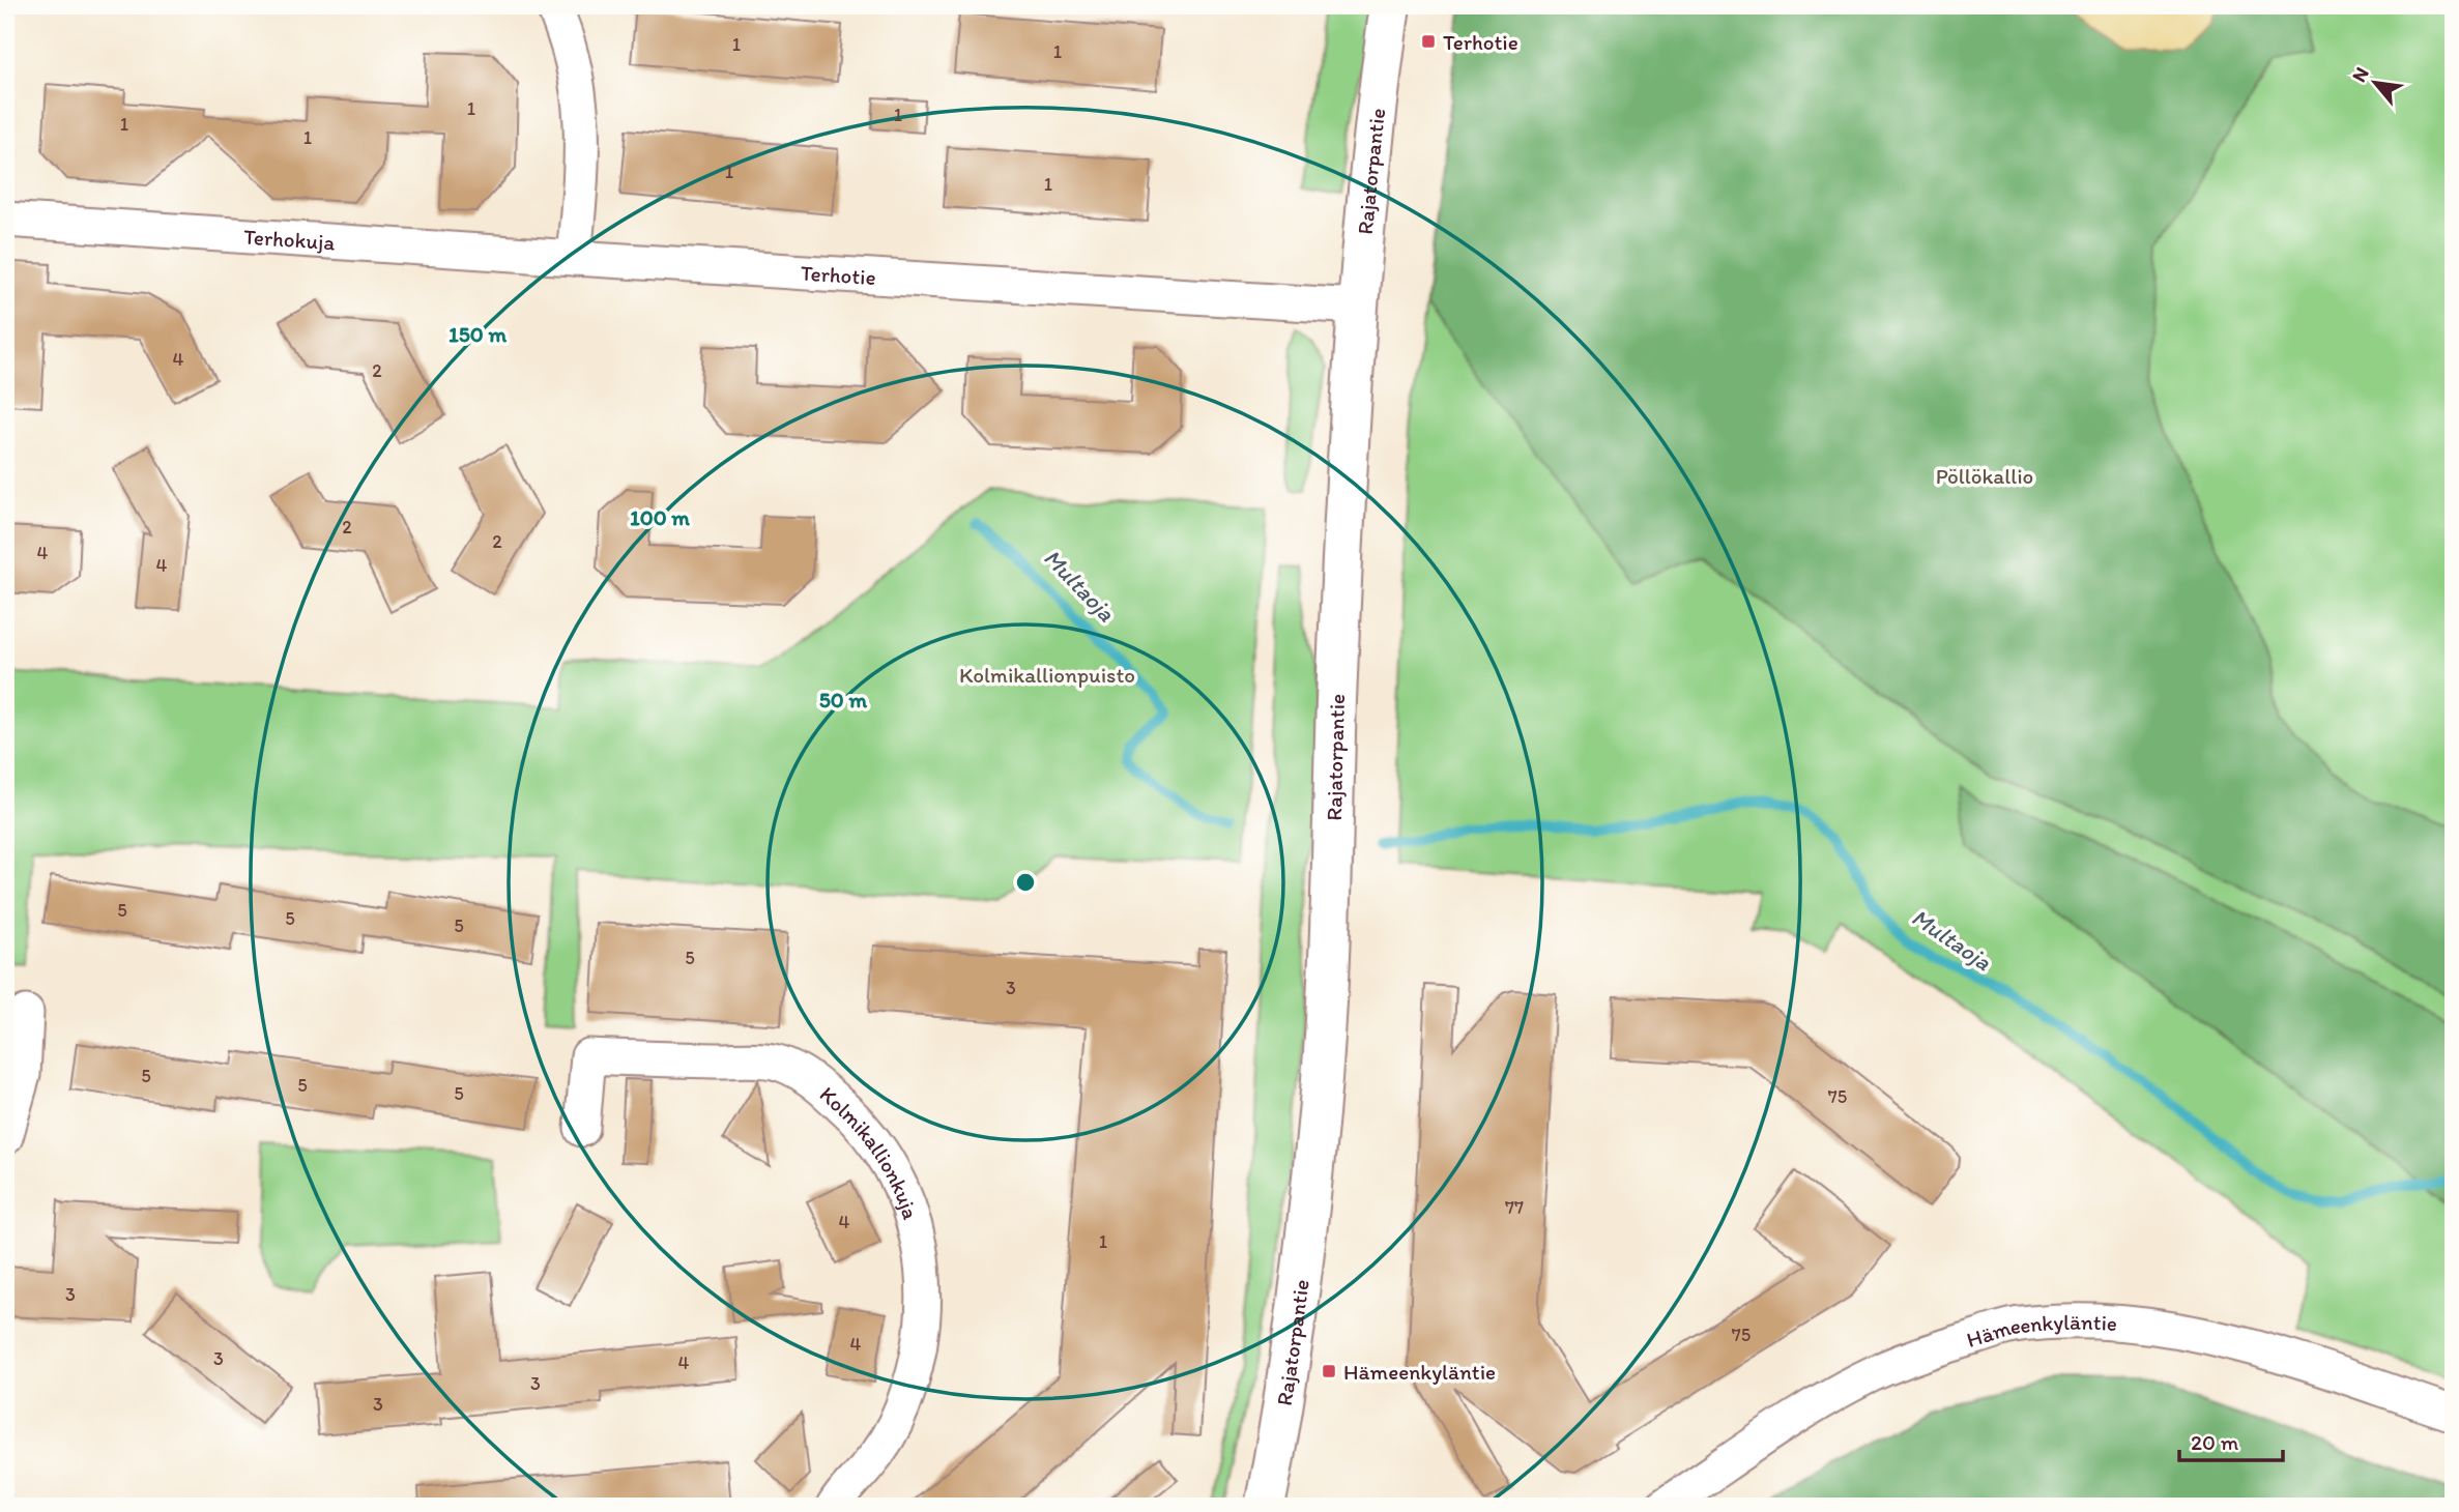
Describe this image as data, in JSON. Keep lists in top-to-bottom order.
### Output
{
  "streets": {
    "main road": ["Rajatorpantie"],
    "street": [
      "Terhokuja",
      "Terhotie",
      "Kolmikallionkuja",
      "Hämeenkyläntie"
    ]
  },
  "crossings": [
    ["Rajatorpantie", "Terhotie"],
    ["Terhokuja", "Terhotie"]
  ],
  "water": ["Multaoja"],
  "parks": ["Pöllökallio", "Kolmikallionpuisto"],
  "places": {
    "transit": ["Terhotie", "Hämeenkyläntie"]
  },
  "house_numbers": [
    "1",
    "1",
    "1",
    "1",
    "1",
    "1",
    "1",
    "1",
    "4",
    "2",
    "2",
    "2",
    "4",
    "4",
    "5",
    "5",
    "5",
    "5",
    "3",
    "5",
    "5",
    "5",
    "75",
    "77",
    "4",
    "1",
    "3",
    "75",
    "4",
    "3",
    "4",
    "3",
    "3"
  ],
  "scale_bar": "20 m",
  "north": "top left",
  "rings": ["150 m", "100 m", "50 m"]
}
